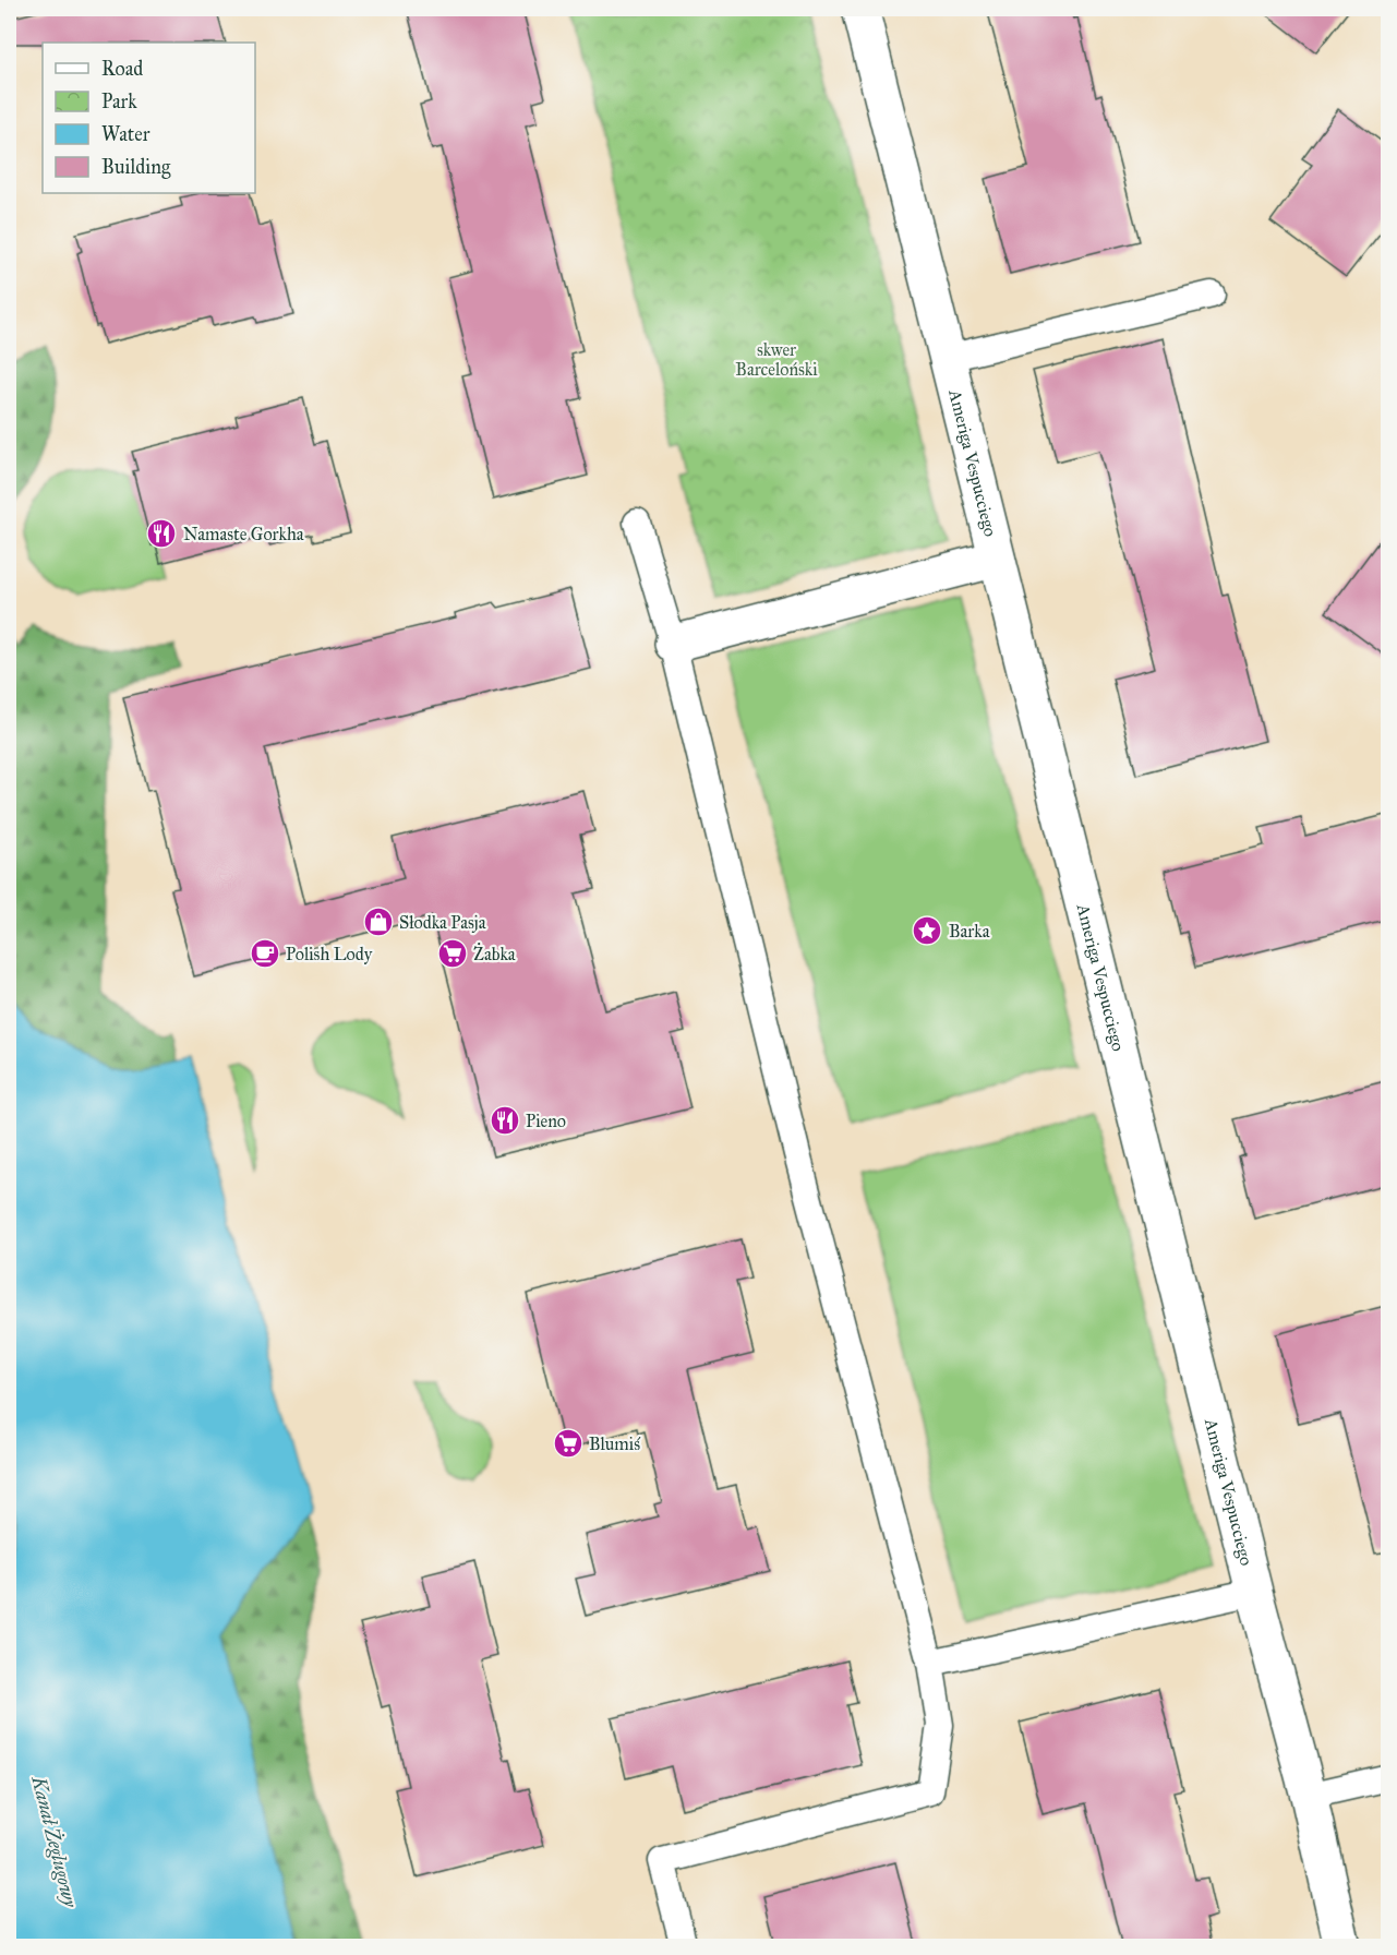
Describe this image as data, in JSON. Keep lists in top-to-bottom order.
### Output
{
  "streets": {
    "street": ["Ameriga Vespucciego"]
  },
  "water": ["Kanał Żeglugowy"],
  "parks": ["skwer Barceloński"],
  "places": {
    "restaurant": ["Namaste Gorkha", "Pieno"],
    "shop": ["Słodka Pasja"],
    "place": ["Barka"],
    "cafe": ["Polish Lody"],
    "supermarket": ["Żabka", "Blumiś"]
  },
  "legend": [
    "Road",
    "Park",
    "Water",
    "Building"
  ]
}
